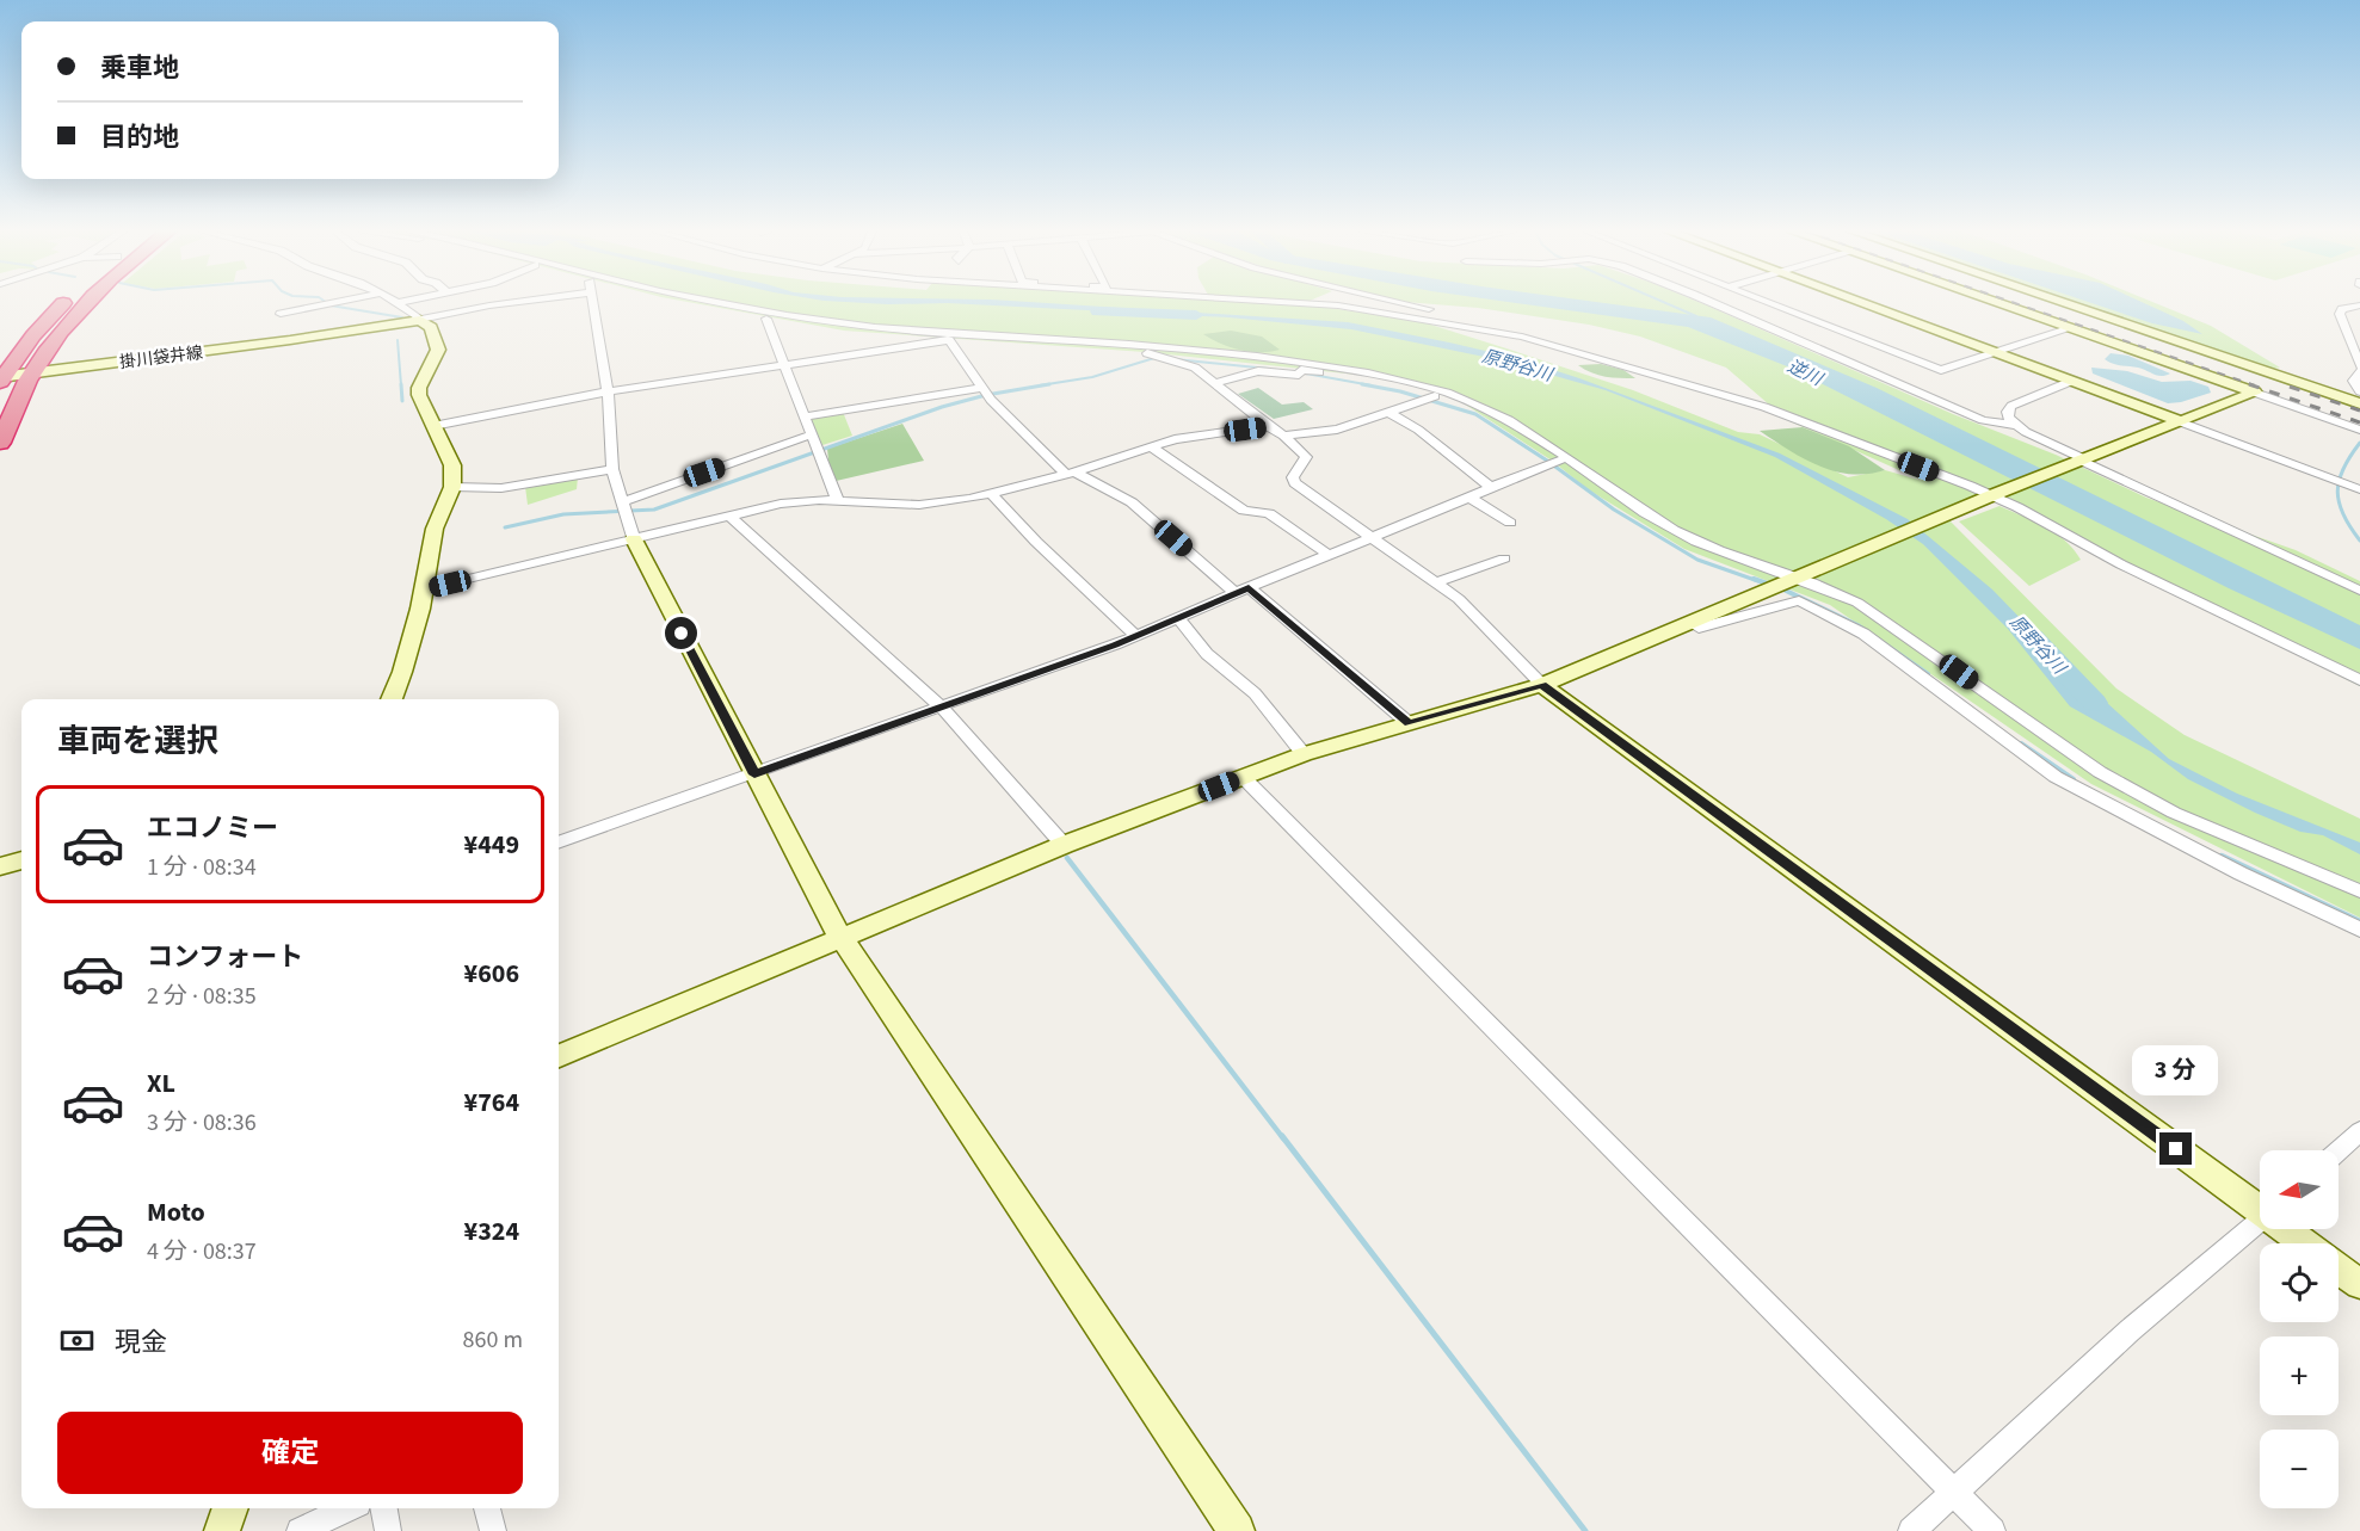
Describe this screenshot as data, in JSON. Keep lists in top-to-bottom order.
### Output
{
  "streets": {
    "street": ["掛川袋井線"]
  },
  "water": ["原野谷川", "逆川"],
  "north": "left",
  "page": {
    "banner": ["乗車地", "目的地"],
    "heading": "車両を選択",
    "list": [
      {
        "name": "エコノミー",
        "note": "1 分 · 08:34",
        "value": "¥449"
      },
      {
        "name": "コンフォート",
        "note": "2 分 · 08:35",
        "value": "¥606"
      },
      {
        "name": "XL",
        "note": "3 分 · 08:36",
        "value": "¥764"
      },
      {
        "name": "Moto",
        "note": "4 分 · 08:37",
        "value": "¥324"
      }
    ],
    "bubble": "3 分",
    "map_buttons": ["+", "−"],
    "pay": ["現金", "860 m"],
    "buttons": "確定"
  }
}
